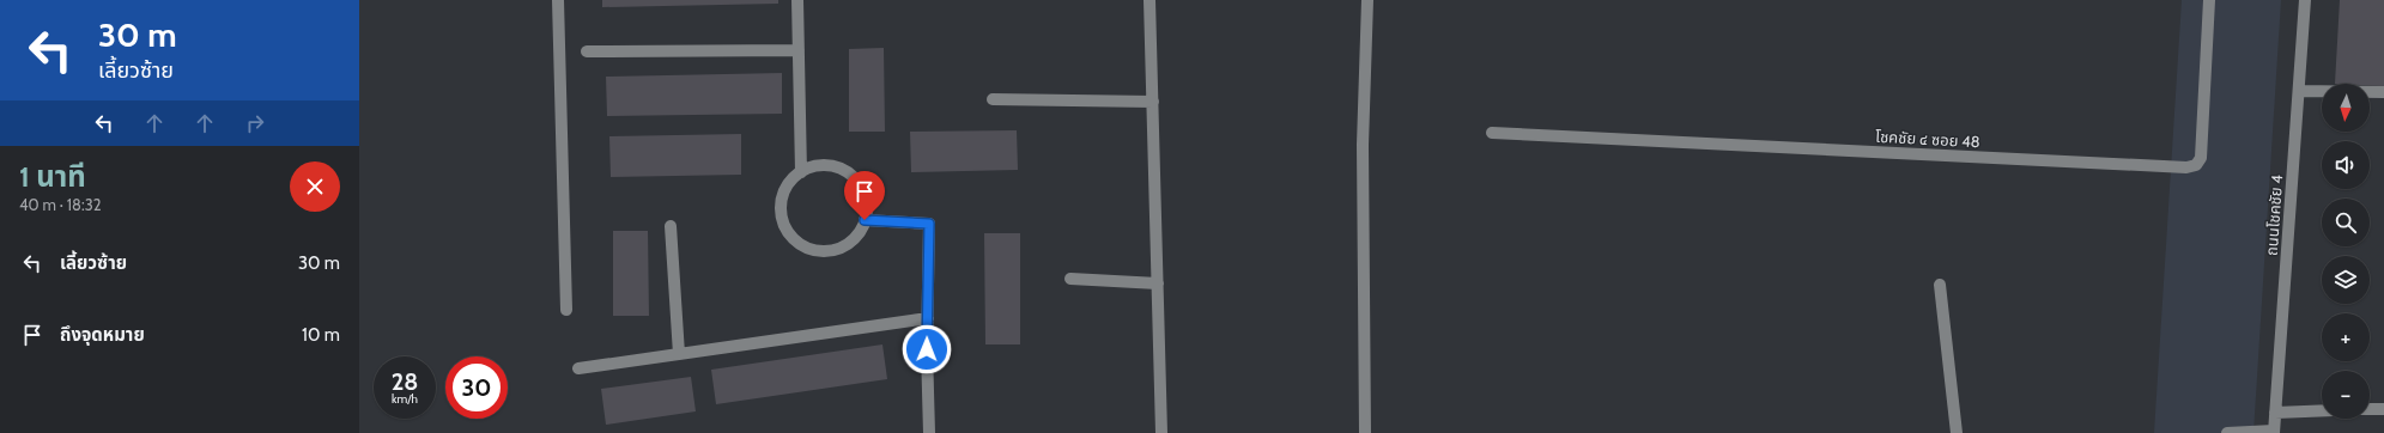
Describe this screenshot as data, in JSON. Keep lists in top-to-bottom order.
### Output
{
  "streets": {
    "street": ["โชคชัย ๔ ซอย 48", "ถนนโชคชัย 4"]
  },
  "north": "bottom",
  "page": {
    "turn": ["30 m", "เลี้ยวซ้าย"],
    "map_buttons": ["+", "−"],
    "heading": ["1 นาที", "40 m · 18:32"],
    "list": [
      {
        "name": "เลี้ยวซ้าย",
        "value": "30 m"
      },
      {
        "name": "ถึงจุดหมาย",
        "value": "10 m"
      }
    ],
    "speed": "28 km/h",
    "limit": "30"
  }
}
